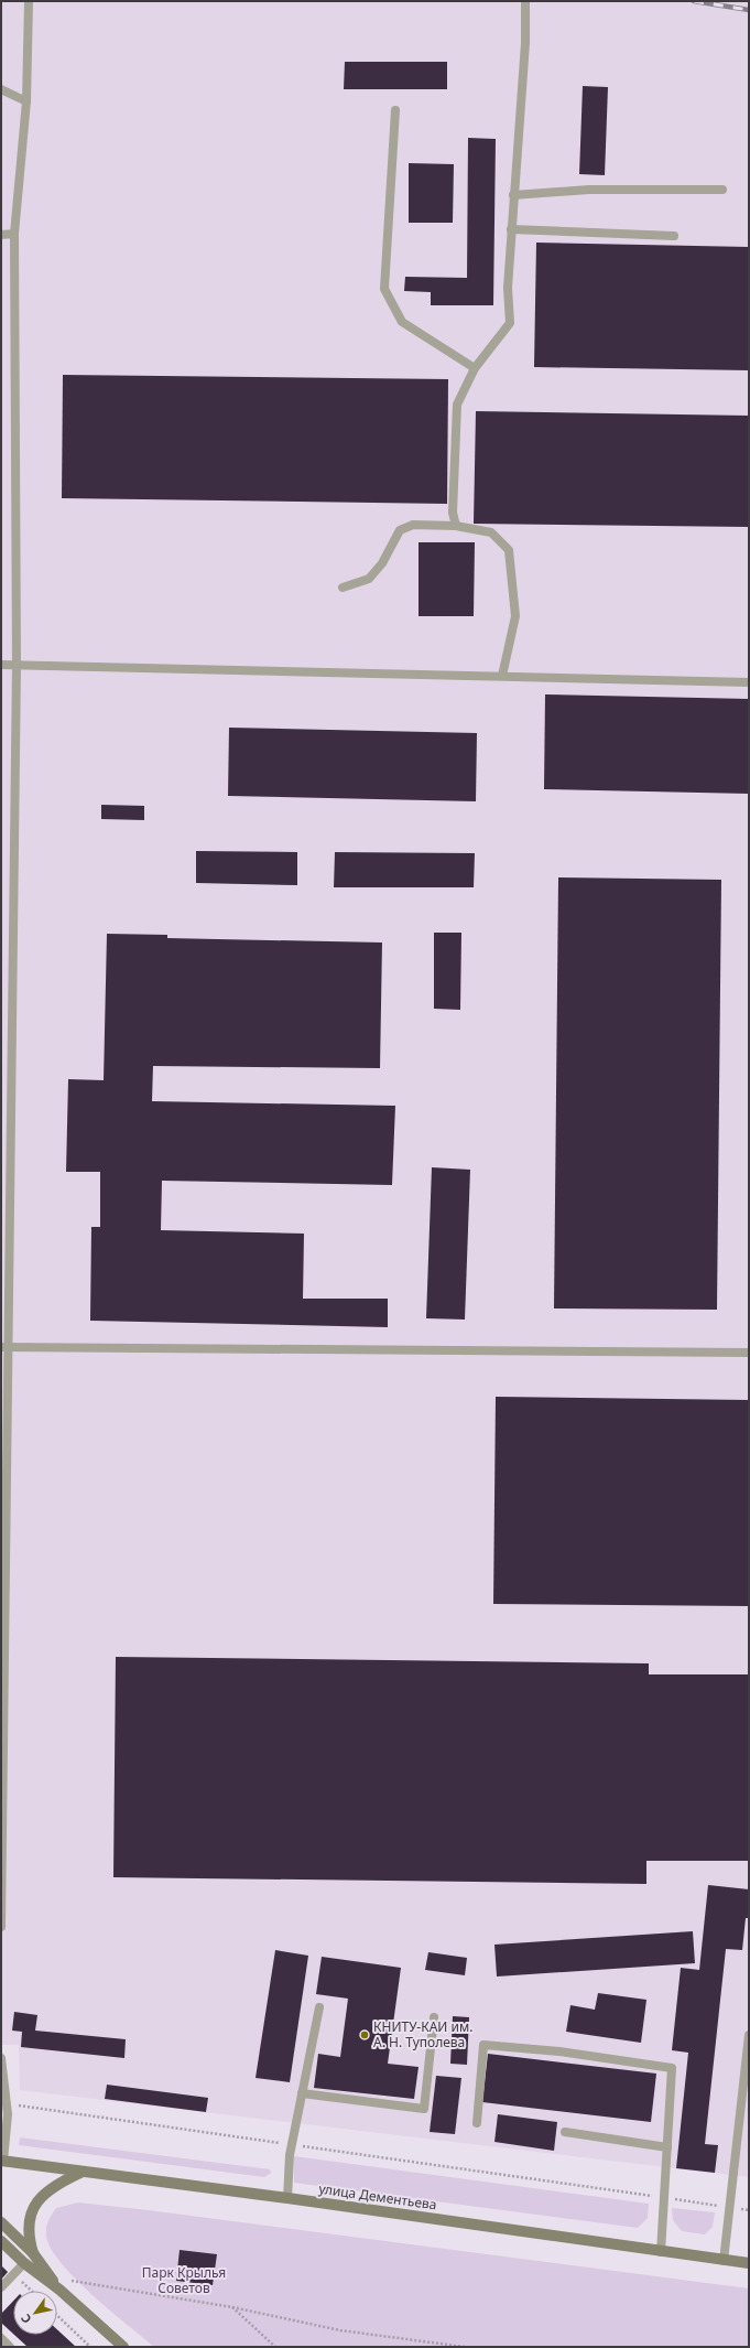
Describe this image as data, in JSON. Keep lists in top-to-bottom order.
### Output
{
  "streets": {
    "main road": ["улица Дементьева"]
  },
  "parks": ["Парк Крылья Советов"],
  "places": ["КНИТУ-КАИ им. А. Н. Туполева"],
  "north": "bottom left"
}
